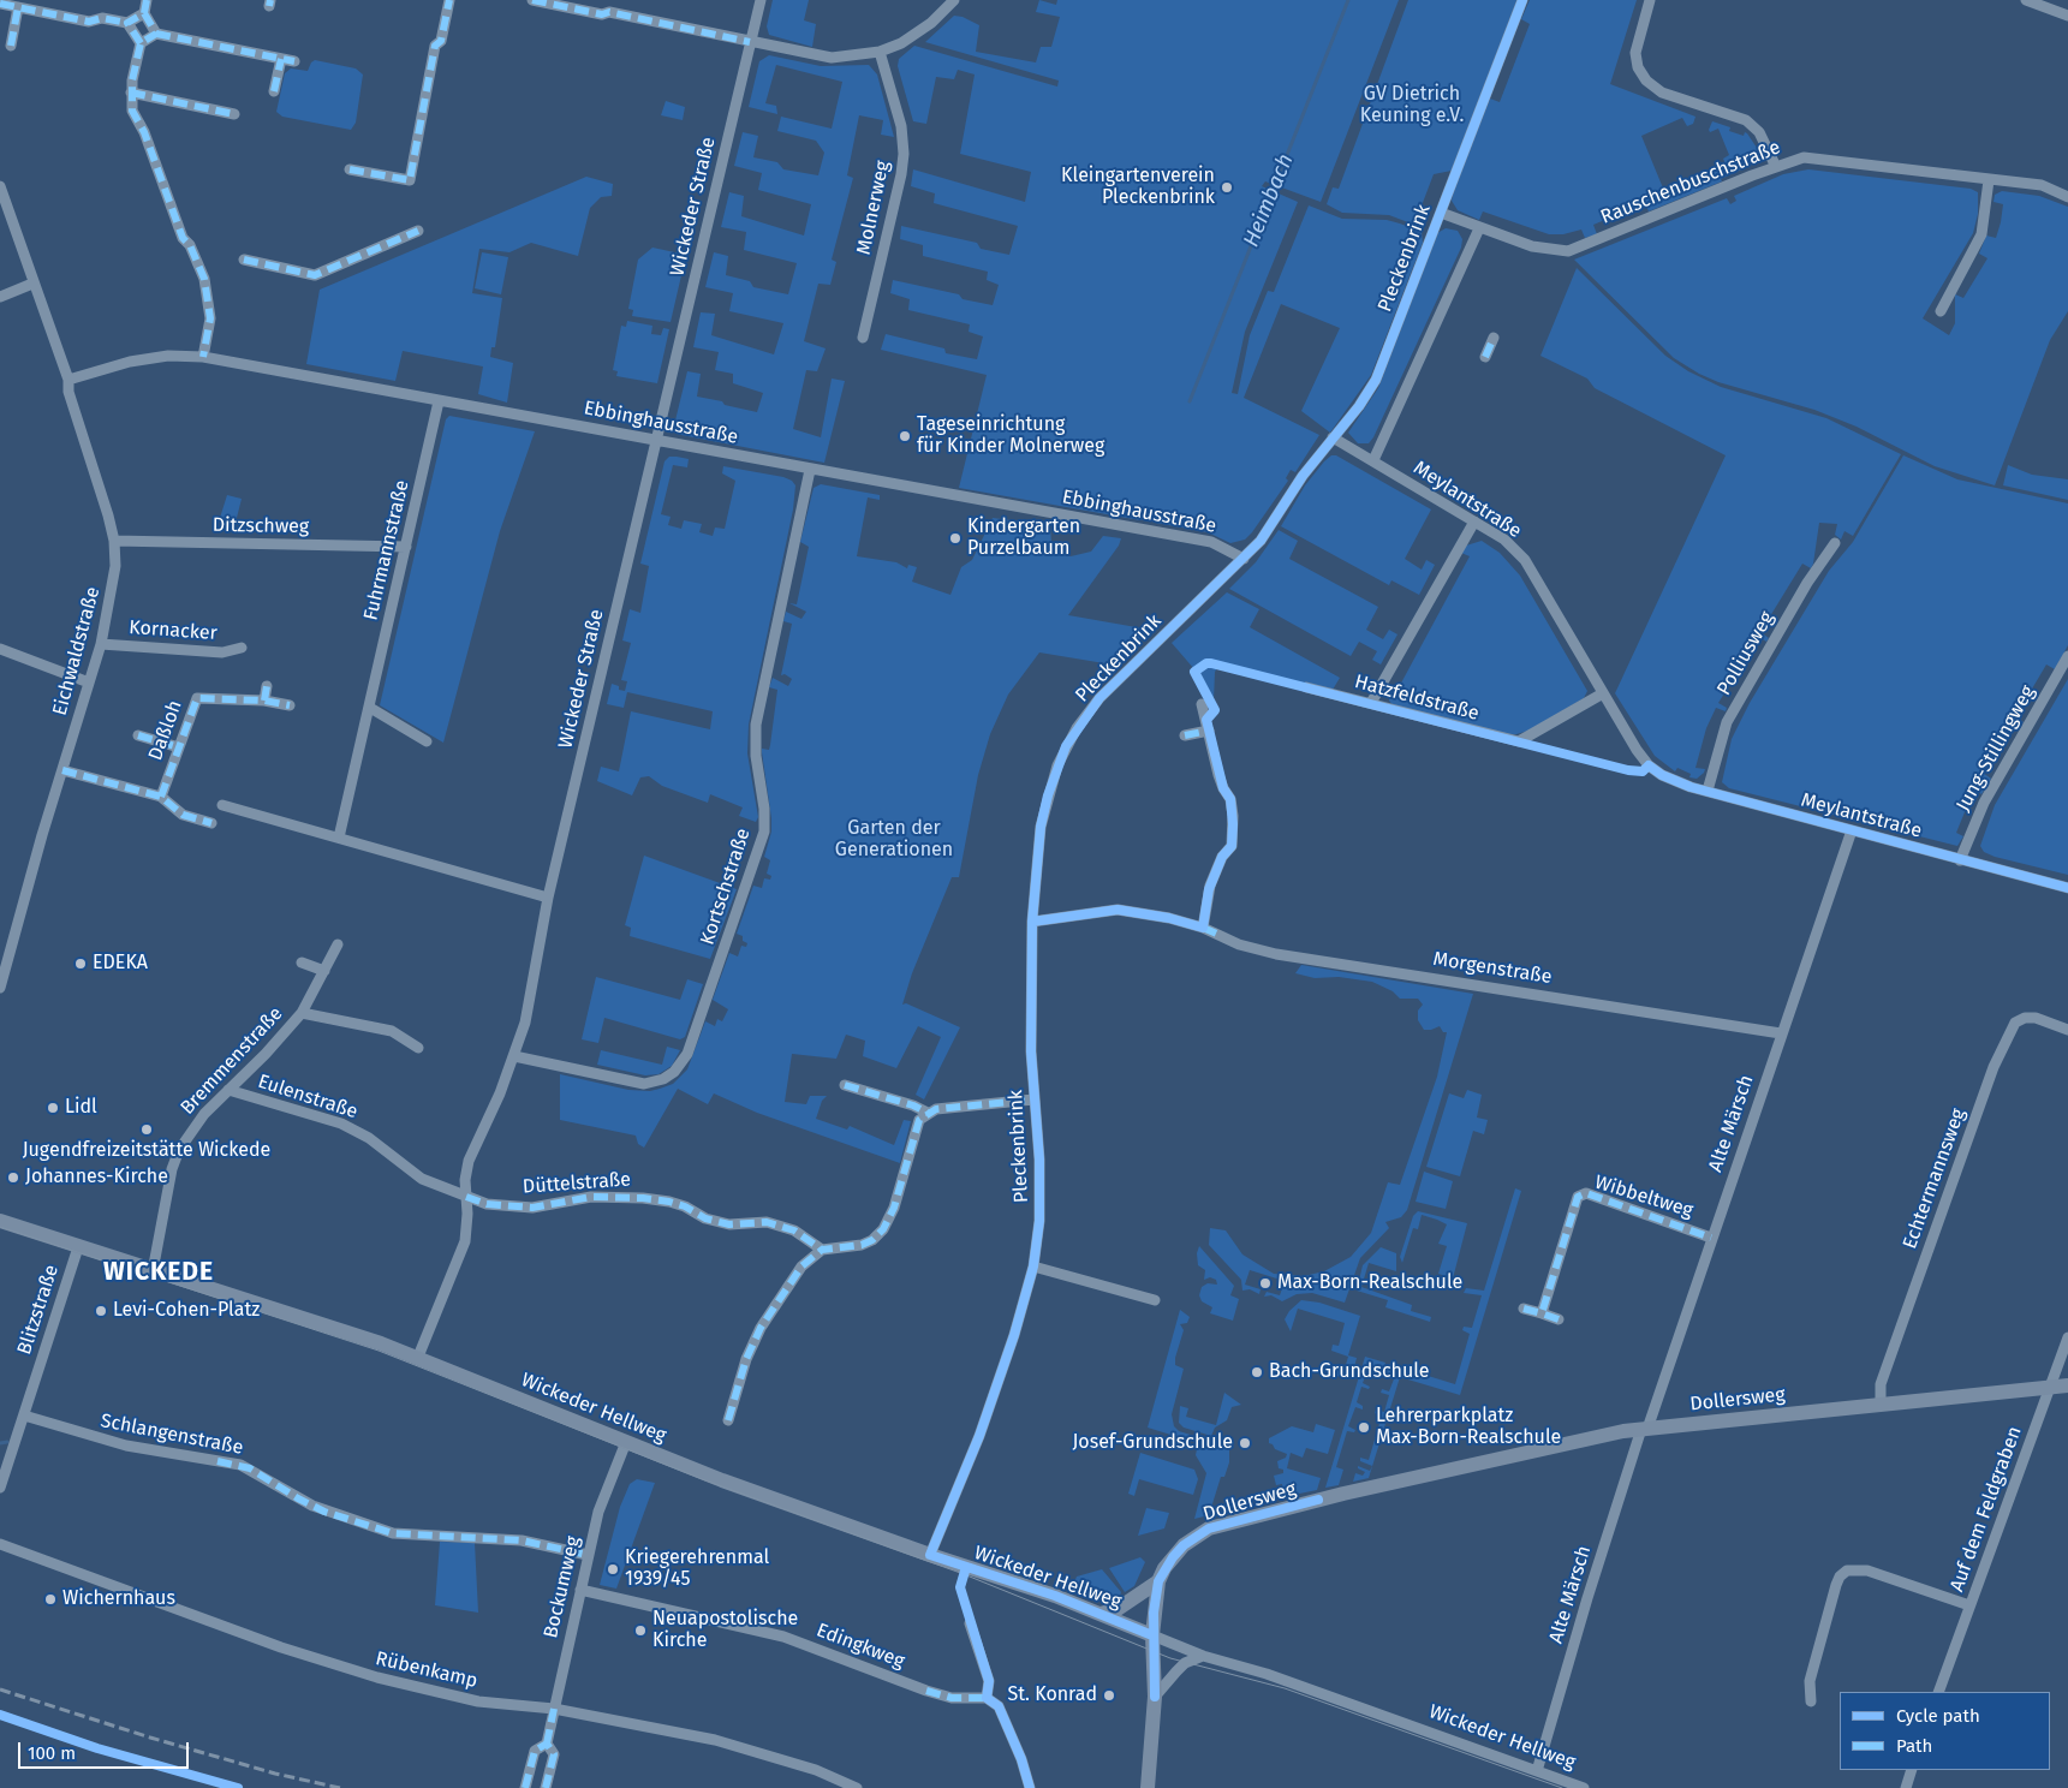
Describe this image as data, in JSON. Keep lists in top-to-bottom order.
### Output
{
  "streets": {
    "main road": ["Dollersweg", "Wickeder Hellweg"],
    "street": [
      "Rauschenbuschstraße",
      "Wickeder Straße",
      "Molnerweg",
      "Pleckenbrink",
      "Ebbinghausstraße",
      "Meylantstraße",
      "Ditzschweg",
      "Fuhrmannstraße",
      "Kornacker",
      "Eichwaldstraße",
      "Polliusweg",
      "Hatzfeldstraße",
      "Daßloh",
      "Jung-Stillingweg",
      "Kortschstraße",
      "Morgenstraße",
      "Bremmenstraße",
      "Eulenstraße",
      "Alte Märsch",
      "Echtermannsweg",
      "Düttelstraße",
      "Wibbeltweg",
      "Blitzstraße",
      "Schlangenstraße",
      "Auf dem Feldgraben",
      "Bockumweg",
      "Edingkweg",
      "Rübenkamp"
    ]
  },
  "crossings": [
    ["Rauschenbuschstraße", "Pleckenbrink"],
    ["Wickeder Straße", "Ebbinghausstraße"],
    ["Wickeder Straße", "Kortschstraße"],
    ["Wickeder Straße", "Eulenstraße"],
    ["Wickeder Straße", "Düttelstraße"],
    ["Wickeder Straße", "Wickeder Hellweg"],
    ["Pleckenbrink", "Ebbinghausstraße"],
    ["Pleckenbrink", "Meylantstraße"],
    ["Pleckenbrink", "Morgenstraße"],
    ["Pleckenbrink", "Wickeder Hellweg"],
    ["Ebbinghausstraße", "Fuhrmannstraße"],
    ["Ebbinghausstraße", "Eichwaldstraße"],
    ["Ebbinghausstraße", "Kortschstraße"],
    ["Meylantstraße", "Polliusweg"],
    ["Meylantstraße", "Hatzfeldstraße"],
    ["Meylantstraße", "Jung-Stillingweg"],
    ["Meylantstraße", "Alte Märsch"],
    ["Ditzschweg", "Fuhrmannstraße"],
    ["Ditzschweg", "Eichwaldstraße"],
    ["Kornacker", "Eichwaldstraße"],
    ["Morgenstraße", "Alte Märsch"],
    ["Bremmenstraße", "Eulenstraße"],
    ["Bremmenstraße", "Wickeder Hellweg"],
    ["Eulenstraße", "Düttelstraße"],
    ["Alte Märsch", "Wibbeltweg"],
    ["Alte Märsch", "Dollersweg"],
    ["Alte Märsch", "Wickeder Hellweg"],
    ["Echtermannsweg", "Dollersweg"],
    ["Blitzstraße", "Wickeder Hellweg"],
    ["Blitzstraße", "Schlangenstraße"],
    ["Dollersweg", "Wickeder Hellweg"],
    ["Dollersweg", "Auf dem Feldgraben"],
    ["Wickeder Hellweg", "Bockumweg"],
    ["Schlangenstraße", "Bockumweg"],
    ["Bockumweg", "Edingkweg"],
    ["Bockumweg", "Rübenkamp"]
  ],
  "districts": ["WICKEDE"],
  "water": ["Heimbach"],
  "parks": ["GV Dietrich Keuning e.V.", "Garten der Generationen"],
  "places": [
    "Kleingartenverein Pleckenbrink",
    "Tageseinrichtung für Kinder Molnerweg",
    "Kindergarten Purzelbaum",
    "EDEKA",
    "Lidl",
    "Jugendfreizeitstätte Wickede",
    "Johannes-Kirche",
    "Max-Born-Realschule",
    "Levi-Cohen-Platz",
    "Bach-Grundschule",
    "Lehrerparkplatz Max-Born-Realschule",
    "Josef-Grundschule",
    "Kriegerehrenmal 1939/45",
    "Wichernhaus",
    "Neuapostolische Kirche",
    "St. Konrad"
  ],
  "legend": ["Cycle path", "Path"],
  "scale_bar": "100 m"
}
